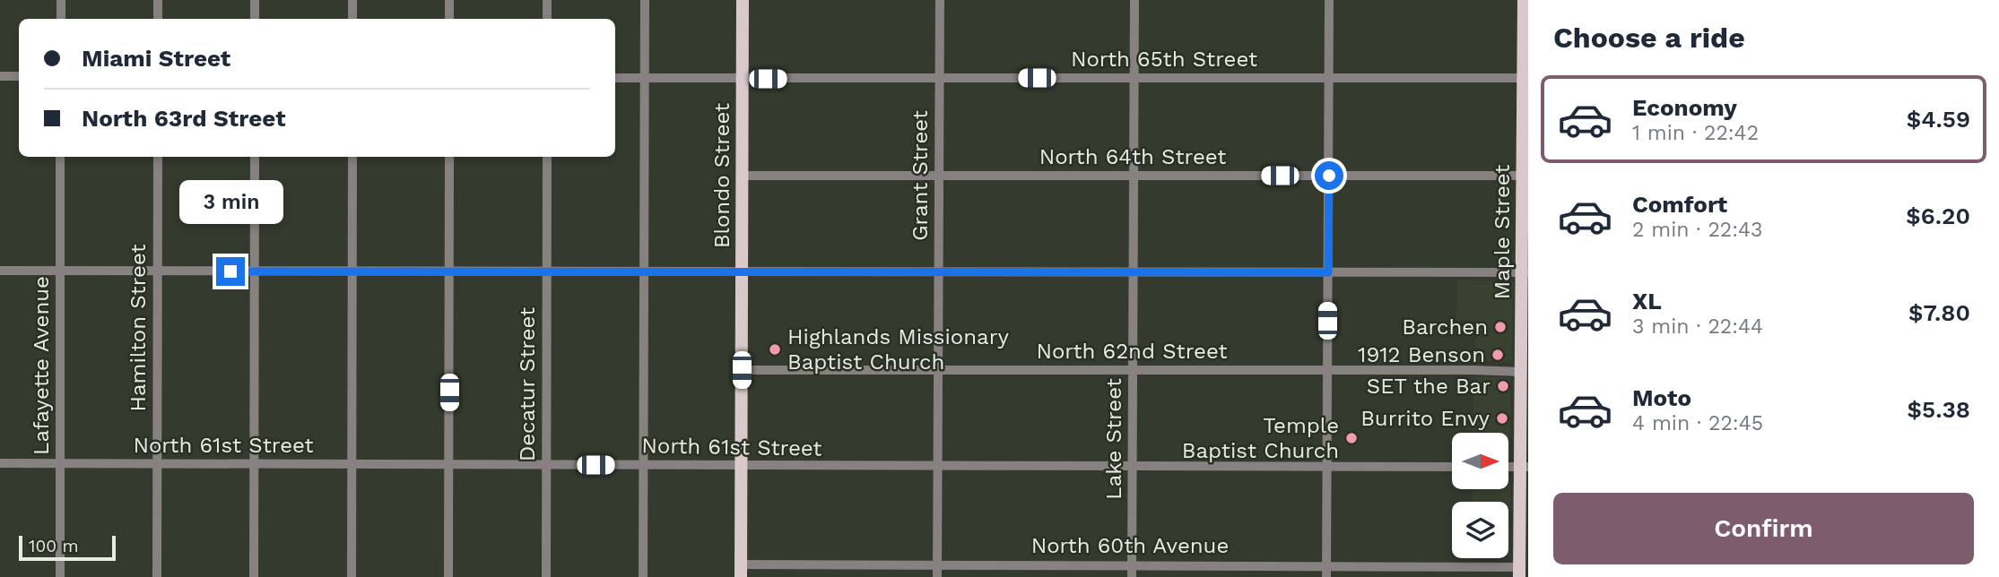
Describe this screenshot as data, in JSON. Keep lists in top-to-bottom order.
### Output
{
  "streets": {
    "main road": ["Blondo Street", "Maple Street"],
    "street": [
      "North 65th Street",
      "North 64th Street",
      "Grant Street",
      "Hamilton Street",
      "North 62nd Street",
      "Lafayette Avenue",
      "Decatur Street",
      "Lake Street",
      "North 61st Street",
      "North 60th Avenue"
    ]
  },
  "crossings": [
    ["North 65th Street", "Blondo Street"],
    ["North 65th Street", "Grant Street"],
    ["North 65th Street", "Maple Street"],
    ["North 65th Street", "Lake Street"],
    ["North 64th Street", "Blondo Street"],
    ["North 64th Street", "Grant Street"],
    ["North 64th Street", "Maple Street"],
    ["North 64th Street", "Lake Street"],
    ["Blondo Street", "North 62nd Street"],
    ["Blondo Street", "North 61st Street"],
    ["Blondo Street", "North 60th Avenue"],
    ["Grant Street", "North 62nd Street"],
    ["Grant Street", "North 61st Street"],
    ["Grant Street", "North 60th Avenue"],
    ["Maple Street", "North 62nd Street"],
    ["Maple Street", "North 60th Avenue"],
    ["Hamilton Street", "North 61st Street"],
    ["North 62nd Street", "Lake Street"],
    ["Lafayette Avenue", "North 61st Street"],
    ["Decatur Street", "North 61st Street"],
    ["Lake Street", "North 61st Street"],
    ["Lake Street", "North 60th Avenue"]
  ],
  "places": [
    "Barchen",
    "Highlands Missionary Baptist Church",
    "1912 Benson",
    "SET the Bar",
    "Burrito Envy",
    "Temple Baptist Church"
  ],
  "scale_bar": "100 m",
  "north": "right",
  "page": {
    "heading": "Choose a ride",
    "banner": ["Miami Street", "North 63rd Street"],
    "list": [
      {
        "name": "Economy",
        "note": "1 min · 22:42",
        "value": "$4.59"
      },
      {
        "name": "Comfort",
        "note": "2 min · 22:43",
        "value": "$6.20"
      },
      {
        "name": "XL",
        "note": "3 min · 22:44",
        "value": "$7.80"
      },
      {
        "name": "Moto",
        "note": "4 min · 22:45",
        "value": "$5.38"
      }
    ],
    "bubble": "3 min",
    "buttons": "Confirm",
    "scale": "100 m"
  }
}
